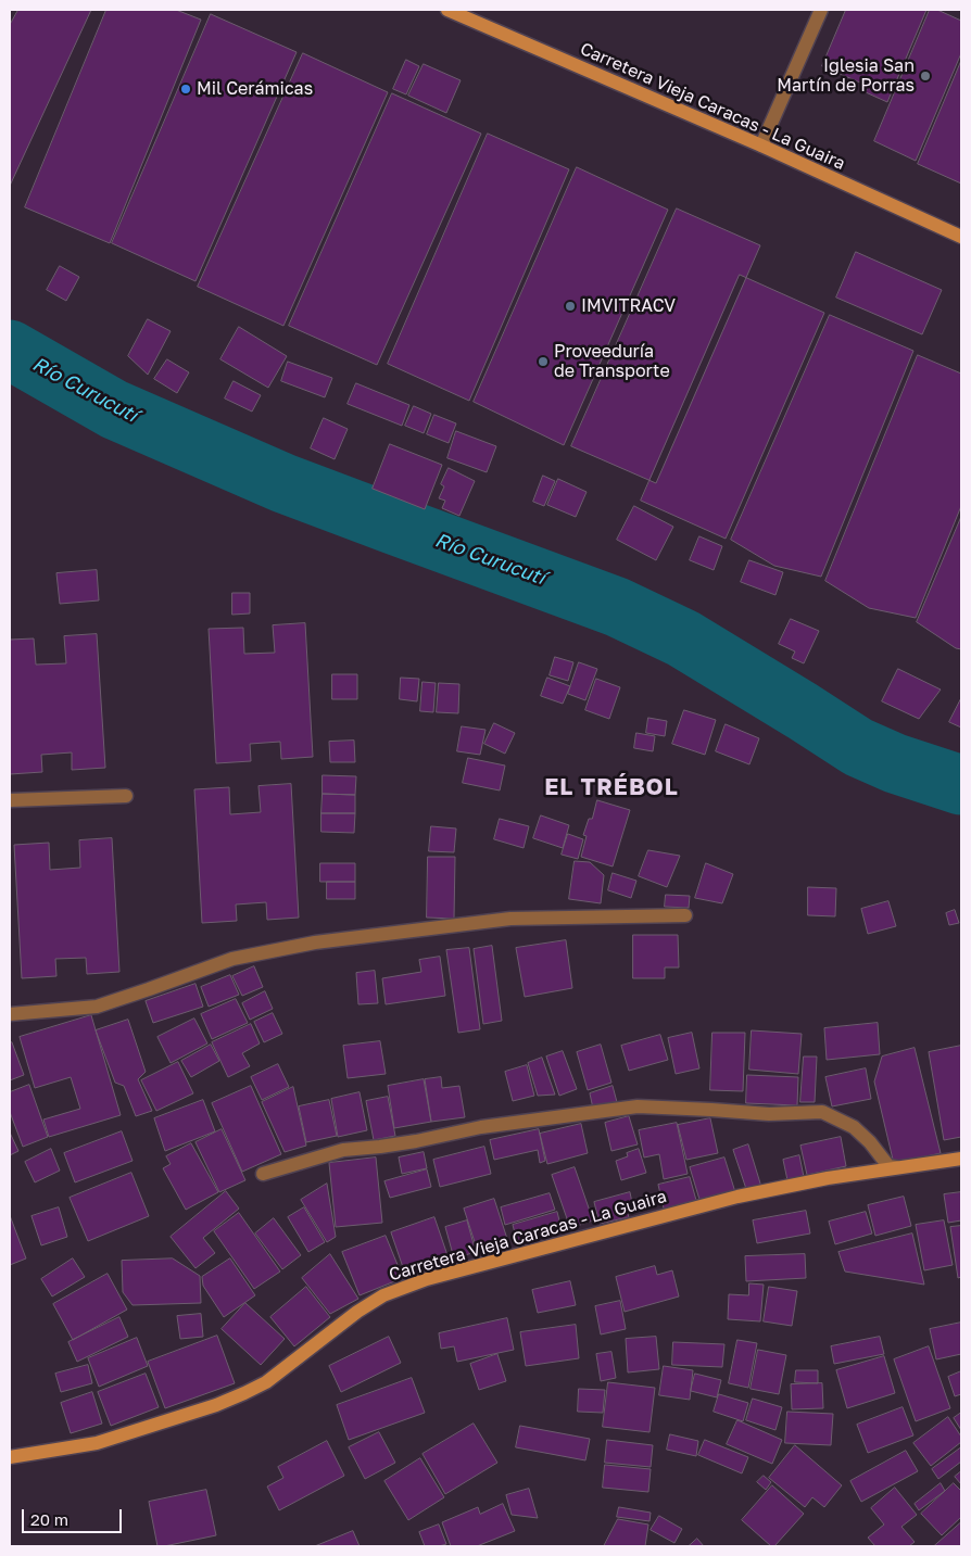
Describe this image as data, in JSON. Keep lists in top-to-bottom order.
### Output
{
  "streets": {
    "main road": ["Carretera Vieja Caracas - La Guaira"]
  },
  "districts": ["EL TRÉBOL"],
  "water": ["Río Curucutí"],
  "places": [
    "Iglesia San Martín de Porras",
    "Mil Cerámicas",
    "IMVITRACV",
    "Proveeduría de Transporte"
  ],
  "scale_bar": "20 m"
}
